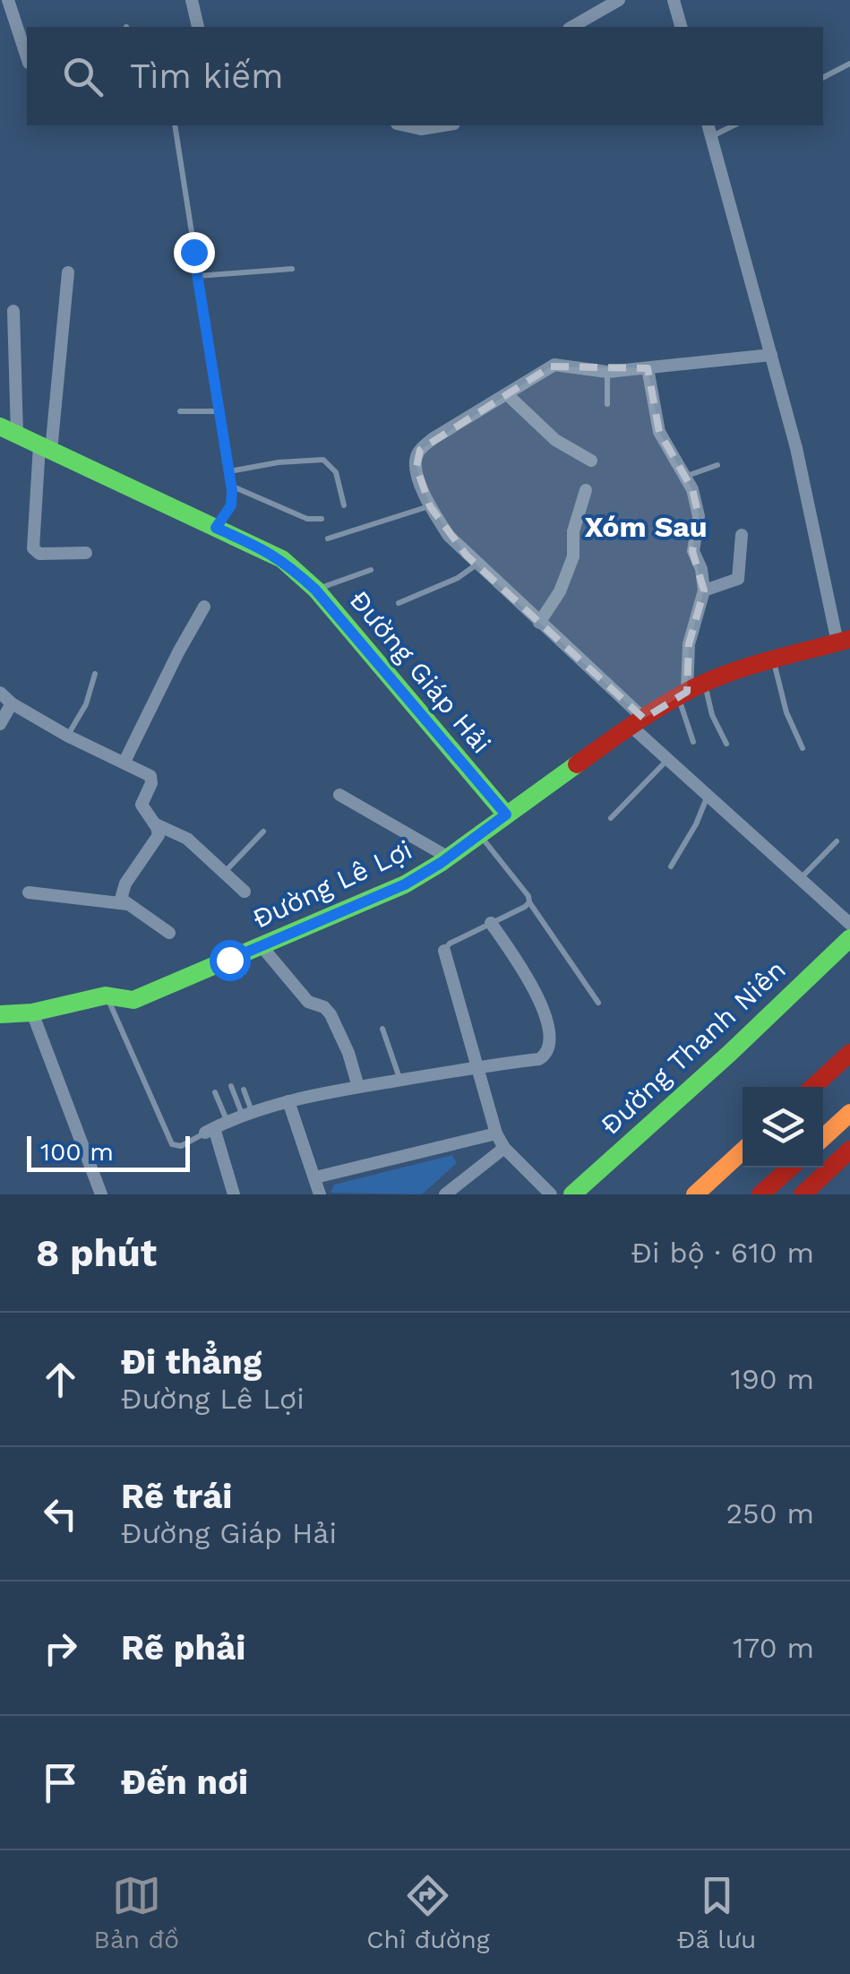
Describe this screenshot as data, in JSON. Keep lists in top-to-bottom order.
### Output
{
  "streets": {
    "main road": ["Đường Giáp Hải", "Đường Lê Lợi", "Đường Thanh Niên"]
  },
  "crossings": [
    ["Đường Giáp Hải", "Đường Lê Lợi"]
  ],
  "districts": ["Xóm Sau"],
  "scale_bar": "100 m",
  "page": {
    "search": "Tìm kiếm",
    "scale": "100 m",
    "heading": ["8 phút", "Đi bộ · 610 m"],
    "list": [
      ["Đi thẳng", "Đường Lê Lợi", "190 m"],
      ["Rẽ trái", "Đường Giáp Hải", "250 m"],
      ["Rẽ phải", "170 m"],
      "Đến nơi"
    ],
    "nav": ["Bản đồ", "Chỉ đường", "Đã lưu"]
  }
}
